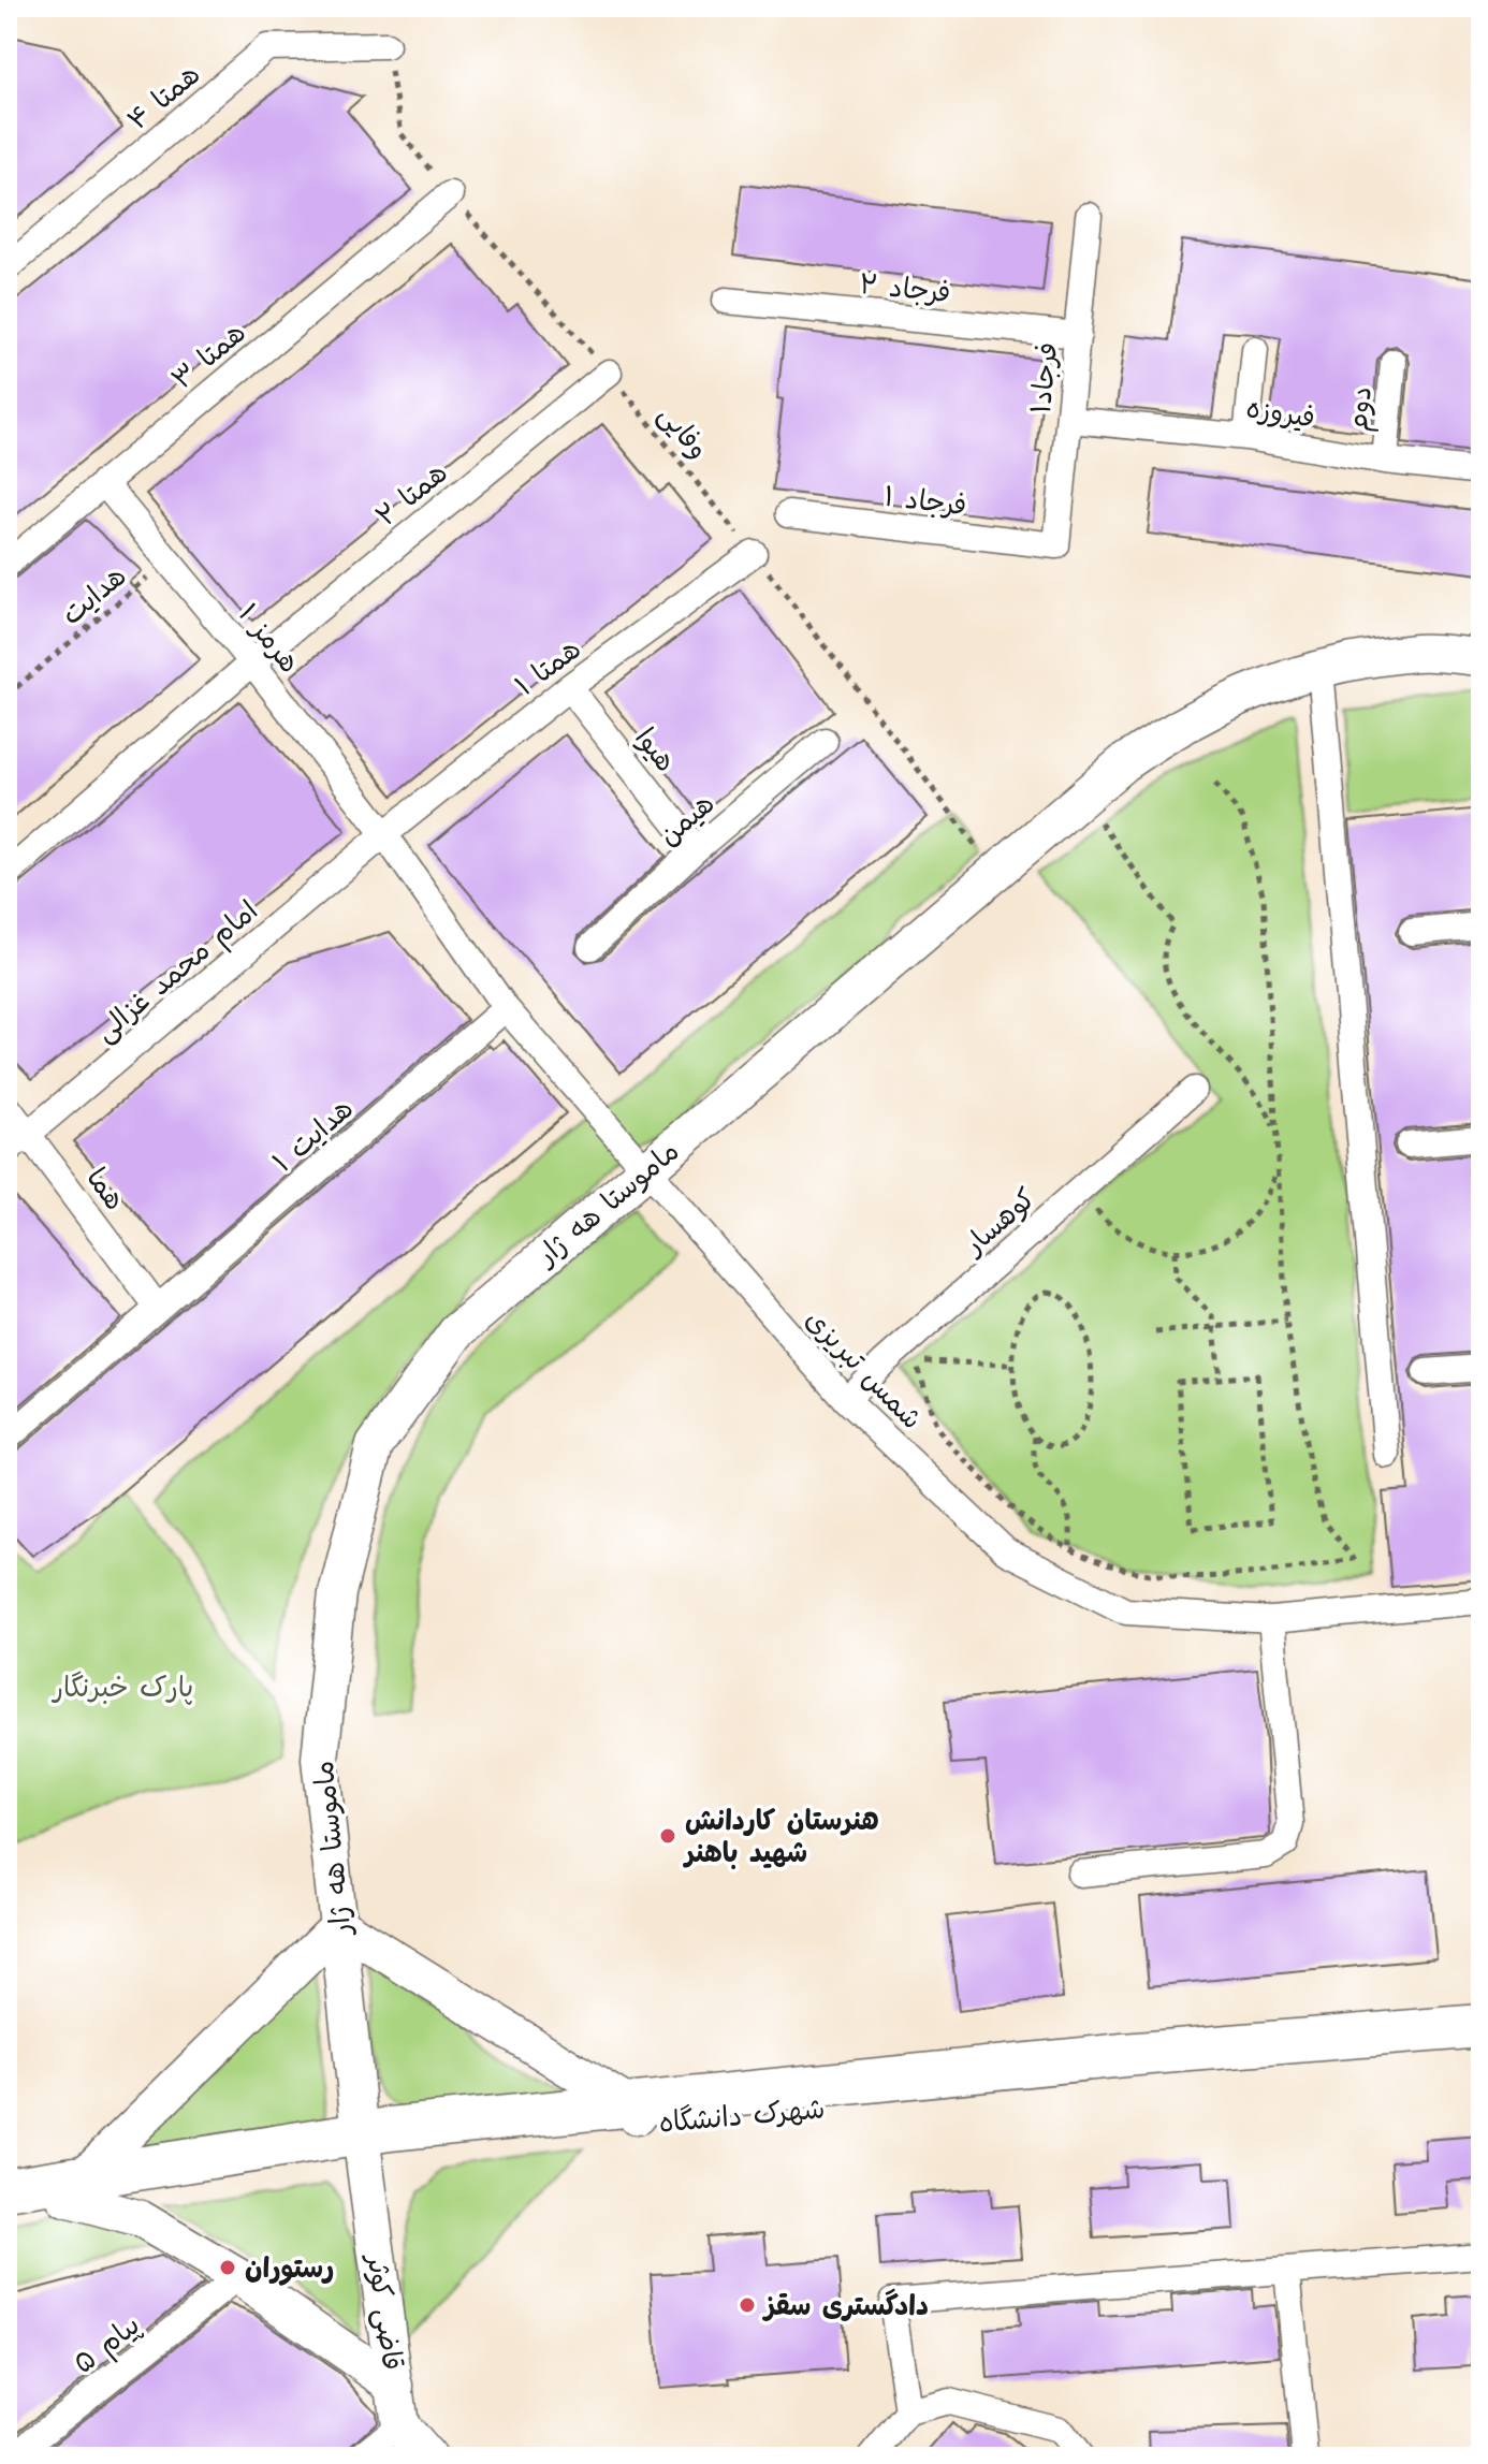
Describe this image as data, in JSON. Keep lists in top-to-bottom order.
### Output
{
  "streets": {
    "main road": ["ماموستا هه ژار", "شهرک دانشگاه", "قاضی کوثر"],
    "street": [
      "همتا ۴",
      "فرجاد ۲",
      "همتا ۳",
      "فرجاد۱",
      "دوم",
      "فیروزه",
      "همتا ۲",
      "فرجاد ۱",
      "هرمز ۱",
      "همتا ۱",
      "هیوا",
      "هیمن",
      "امام محمد غزالی",
      "هدایت ۱",
      "هما",
      "کوهسار",
      "شمس تبریزی",
      "پیام ۵"
    ],
    "path": ["وفایی", "هدایت"]
  },
  "crossings": [
    ["همتا ۴", "وفایی"],
    ["فرجاد ۲", "فرجاد۱"],
    ["همتا ۳", "وفایی"],
    ["همتا ۳", "هرمز ۱"],
    ["فرجاد۱", "فیروزه"],
    ["فرجاد۱", "فرجاد ۱"],
    ["دوم", "فیروزه"],
    ["وفایی", "همتا ۲"],
    ["وفایی", "همتا ۱"],
    ["وفایی", "ماموستا هه ژار"],
    ["همتا ۲", "هرمز ۱"],
    ["هدایت", "هرمز ۱"],
    ["هرمز ۱", "همتا ۱"],
    ["هرمز ۱", "امام محمد غزالی"],
    ["هرمز ۱", "شمس تبریزی"],
    ["همتا ۱", "هیوا"],
    ["همتا ۱", "امام محمد غزالی"],
    ["همتا ۱", "شمس تبریزی"],
    ["هیوا", "هیمن"],
    ["امام محمد غزالی", "هما"],
    ["امام محمد غزالی", "شمس تبریزی"],
    ["هدایت ۱", "هما"],
    ["هدایت ۱", "شمس تبریزی"],
    ["ماموستا هه ژار", "شمس تبریزی"],
    ["ماموستا هه ژار", "شهرک دانشگاه"],
    ["ماموستا هه ژار", "قاضی کوثر"],
    ["کوهسار", "شمس تبریزی"],
    ["شهرک دانشگاه", "قاضی کوثر"]
  ],
  "parks": ["پارک خبرنگار"],
  "places": ["هنرستان کاردانش شهید باهنر", "رستوران", "دادگستری سقز"]
}
